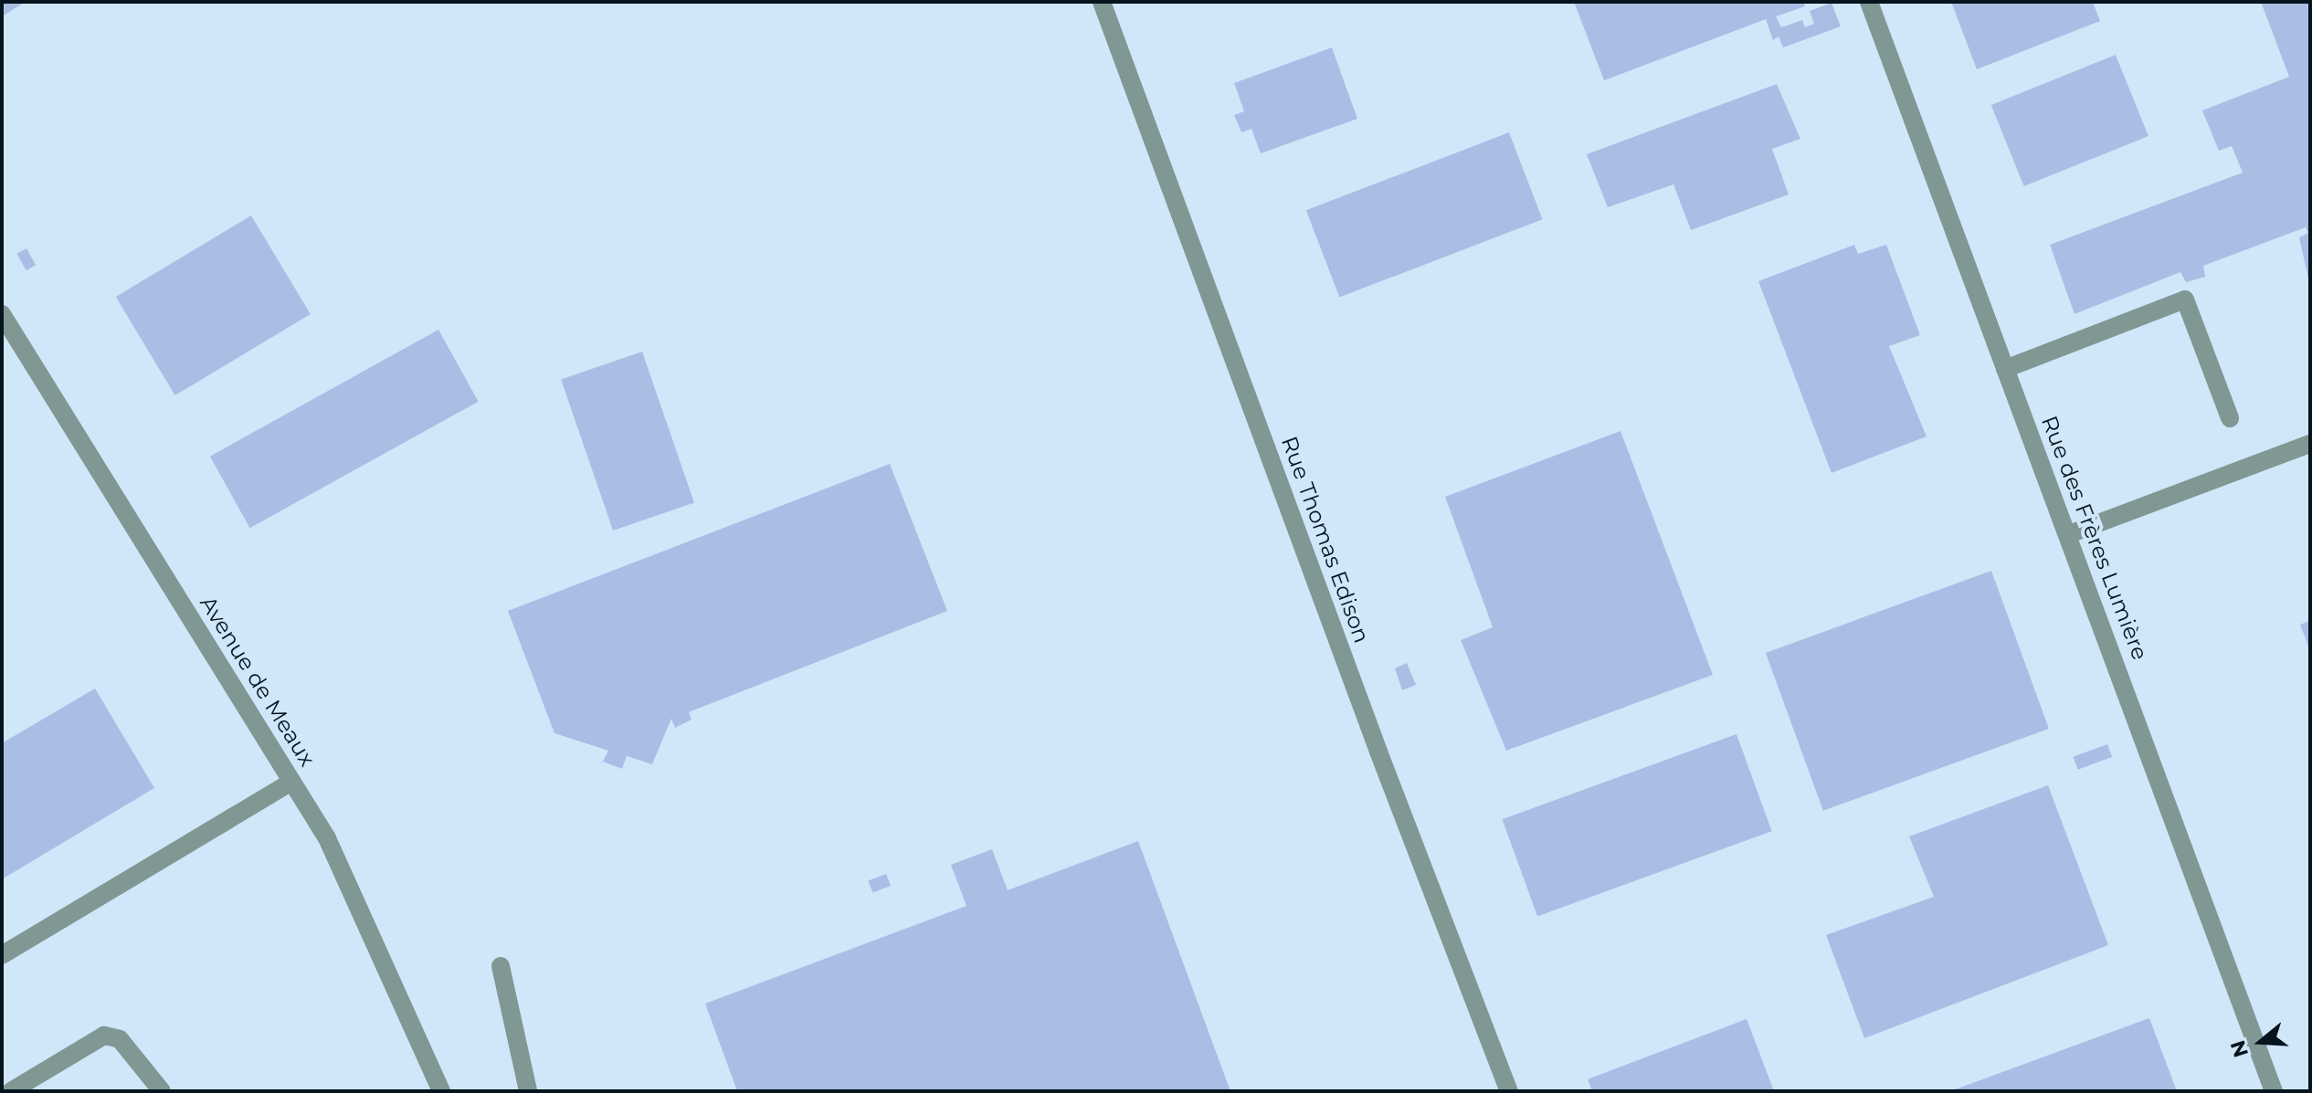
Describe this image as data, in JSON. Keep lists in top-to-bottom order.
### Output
{
  "streets": {
    "street": ["Rue des Frères Lumière", "Rue Thomas Edison", "Avenue de Meaux"]
  },
  "north": "left"
}
